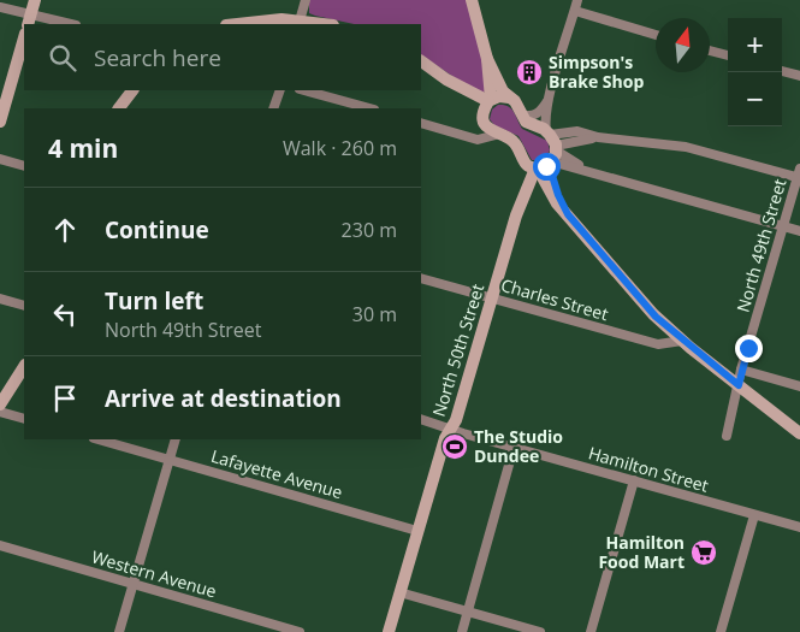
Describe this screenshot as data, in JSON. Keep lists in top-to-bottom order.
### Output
{
  "streets": {
    "street": [
      "North 49th Street",
      "Charles Street",
      "North 50th Street",
      "Hamilton Street",
      "Lafayette Avenue",
      "Western Avenue"
    ]
  },
  "crossings": [
    ["Charles Street", "North 50th Street"],
    ["North 50th Street", "Hamilton Street"],
    ["North 50th Street", "Lafayette Avenue"]
  ],
  "places": {
    "building": ["Simpson's Brake Shop"],
    "sports": ["The Studio Dundee"],
    "supermarket": ["Hamilton Food Mart"]
  },
  "north": "top",
  "page": {
    "map_buttons": ["+", "−"],
    "search": "Search here",
    "heading": ["4 min", "Walk · 260 m"],
    "list": [
      ["Continue", "230 m"],
      ["Turn left", "North 49th Street", "30 m"],
      "Arrive at destination"
    ]
  }
}
